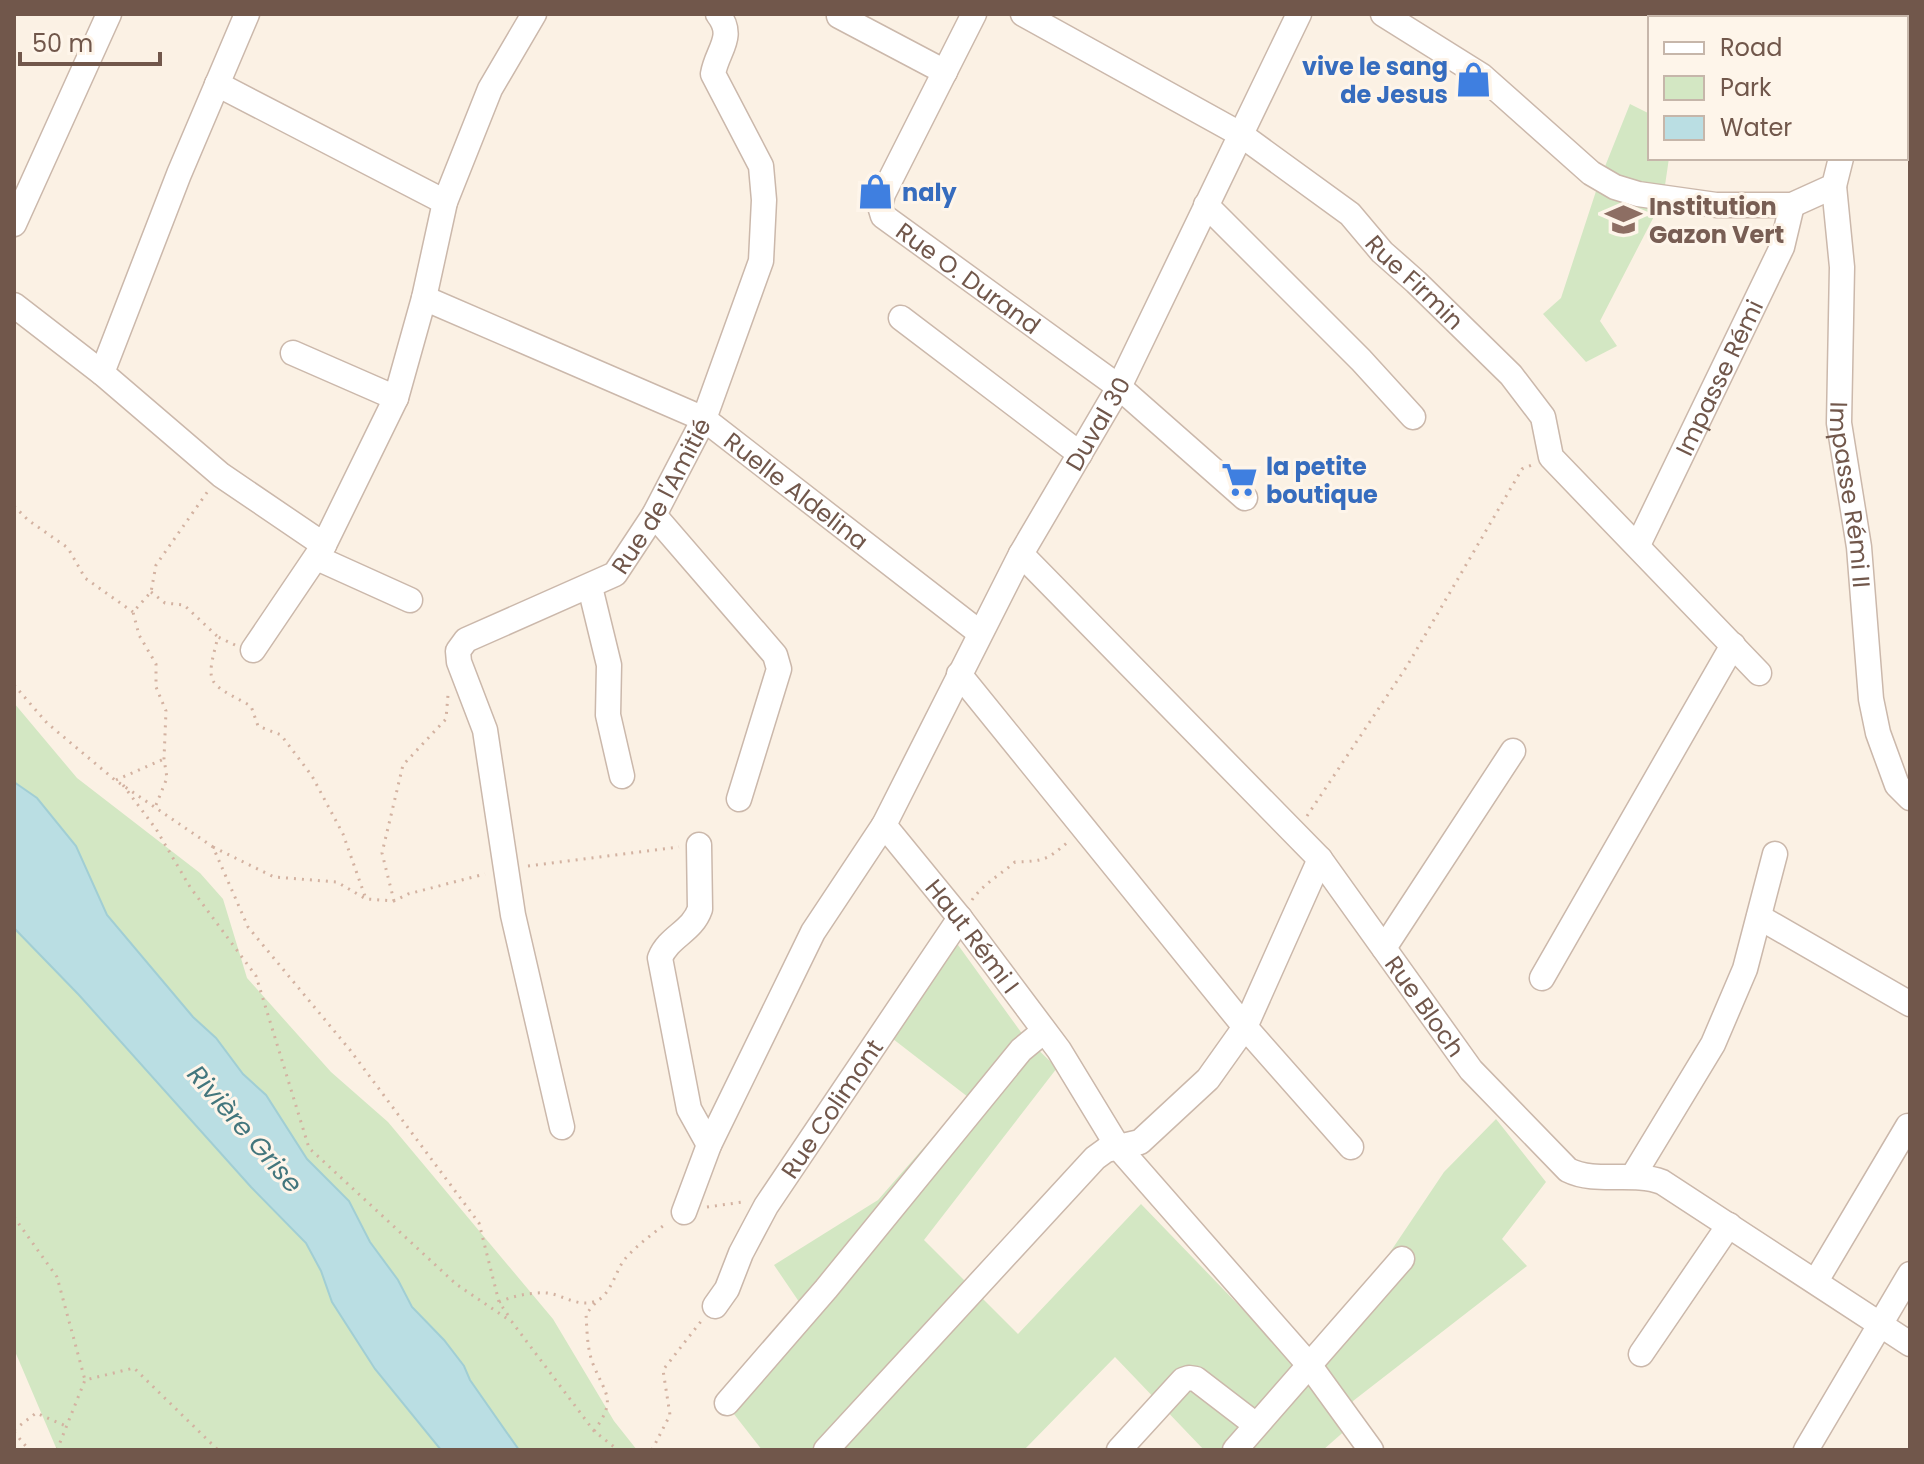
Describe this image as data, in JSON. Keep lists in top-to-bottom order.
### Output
{
  "streets": {
    "street": [
      "Rue O. Durand",
      "Rue Firmin",
      "Impasse Rémi",
      "Duval 30",
      "Ruelle Aldelina",
      "Rue de l'Amitié",
      "Impasse Rémi II",
      "Haut Rémi I",
      "Rue Bloch",
      "Rue Colimont"
    ]
  },
  "crossings": [
    ["Rue O. Durand", "Duval 30"],
    ["Rue Firmin", "Duval 30"],
    ["Duval 30", "Ruelle Aldelina"],
    ["Duval 30", "Haut Rémi I"],
    ["Duval 30", "Rue Bloch"],
    ["Ruelle Aldelina", "Rue de l'Amitié"],
    ["Haut Rémi I", "Rue Colimont"]
  ],
  "water": ["Rivière Grise"],
  "places": {
    "shop": ["vive le sang de Jesus", "naly"],
    "school or university": ["Institution Gazon Vert"],
    "supermarket": ["la petite boutique"]
  },
  "legend": ["Road", "Park", "Water"],
  "scale_bar": "50 m"
}
